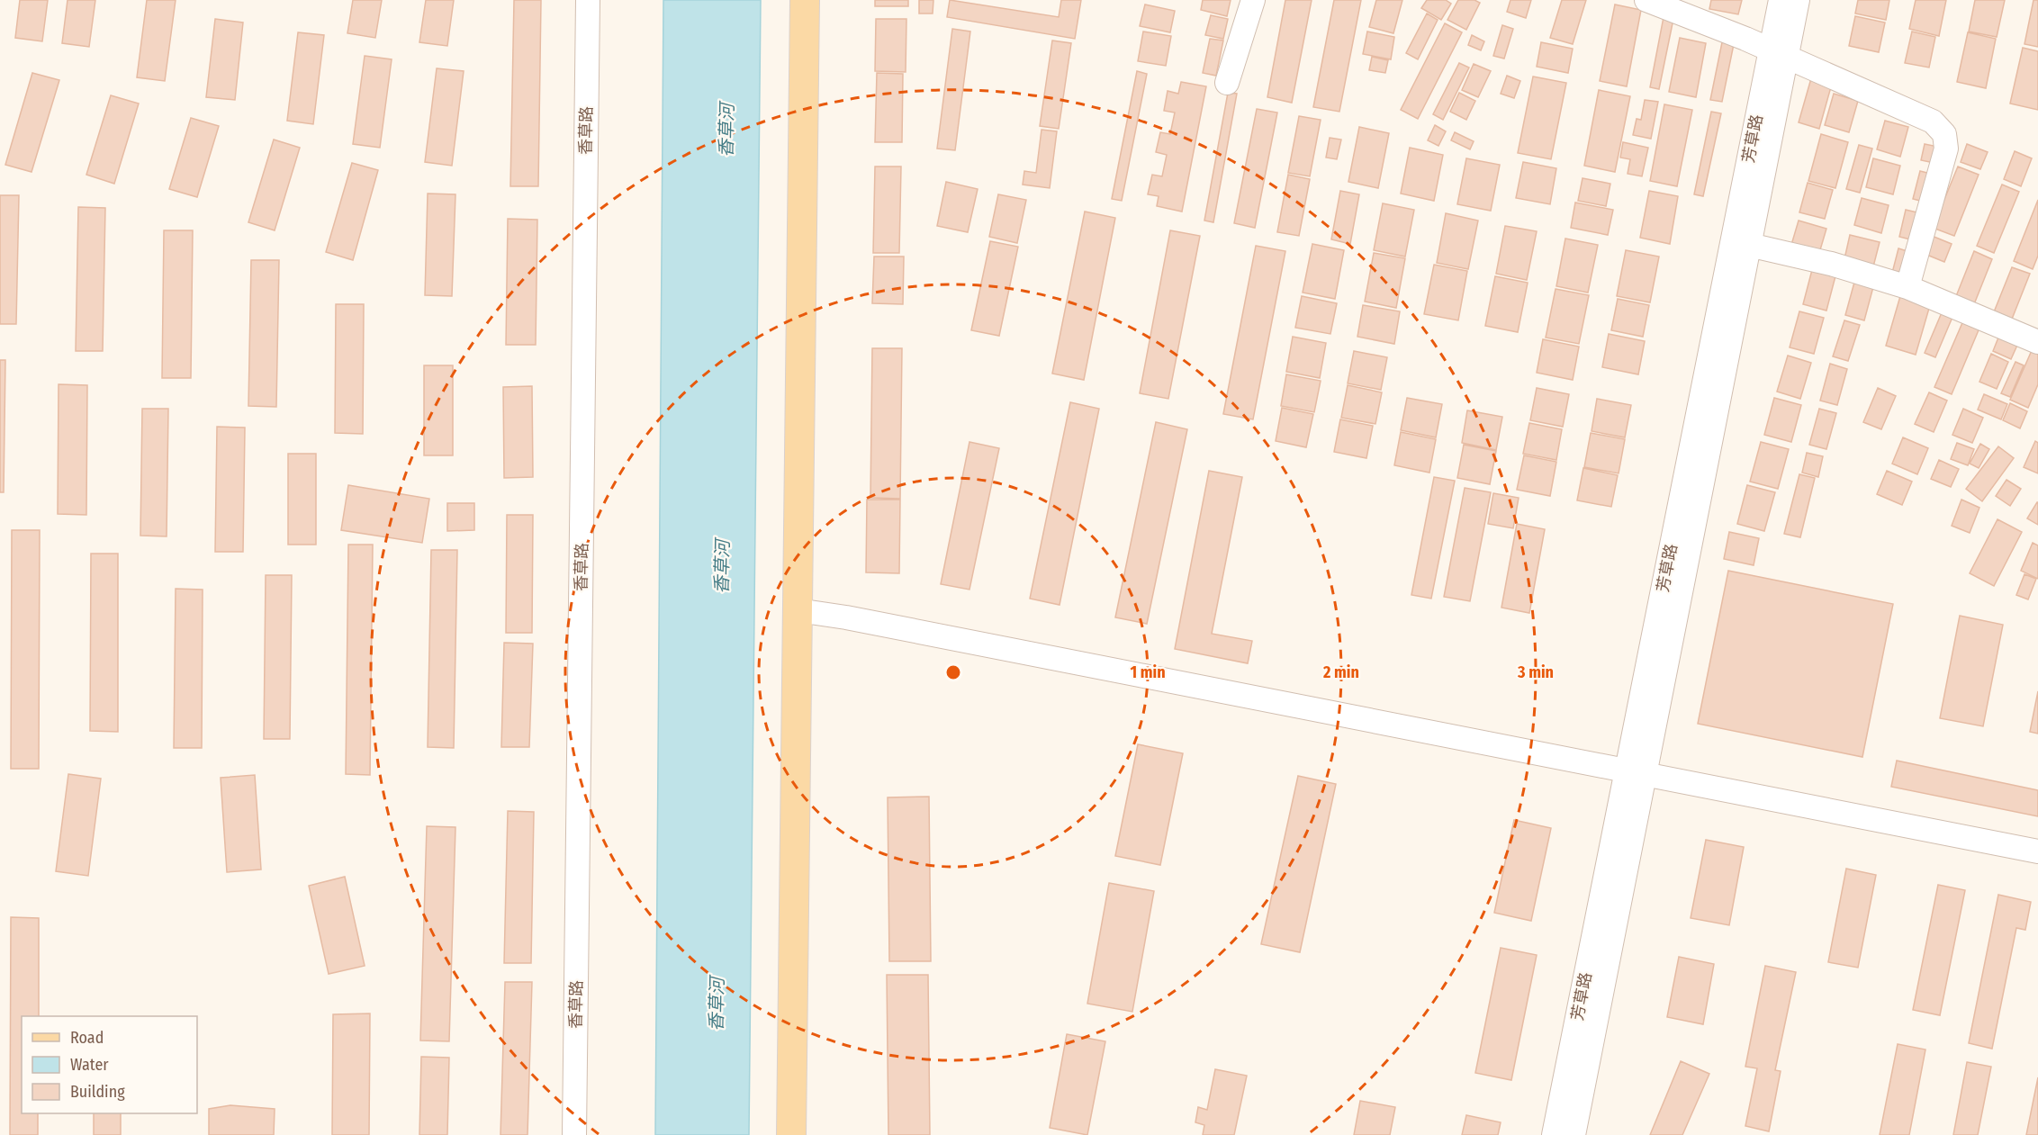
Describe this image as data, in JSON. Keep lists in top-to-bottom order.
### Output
{
  "streets": {
    "street": ["香草路", "芳草路"]
  },
  "water": ["香草河"],
  "legend": ["Road", "Water", "Building"],
  "rings": ["1 min", "2 min", "3 min"]
}
